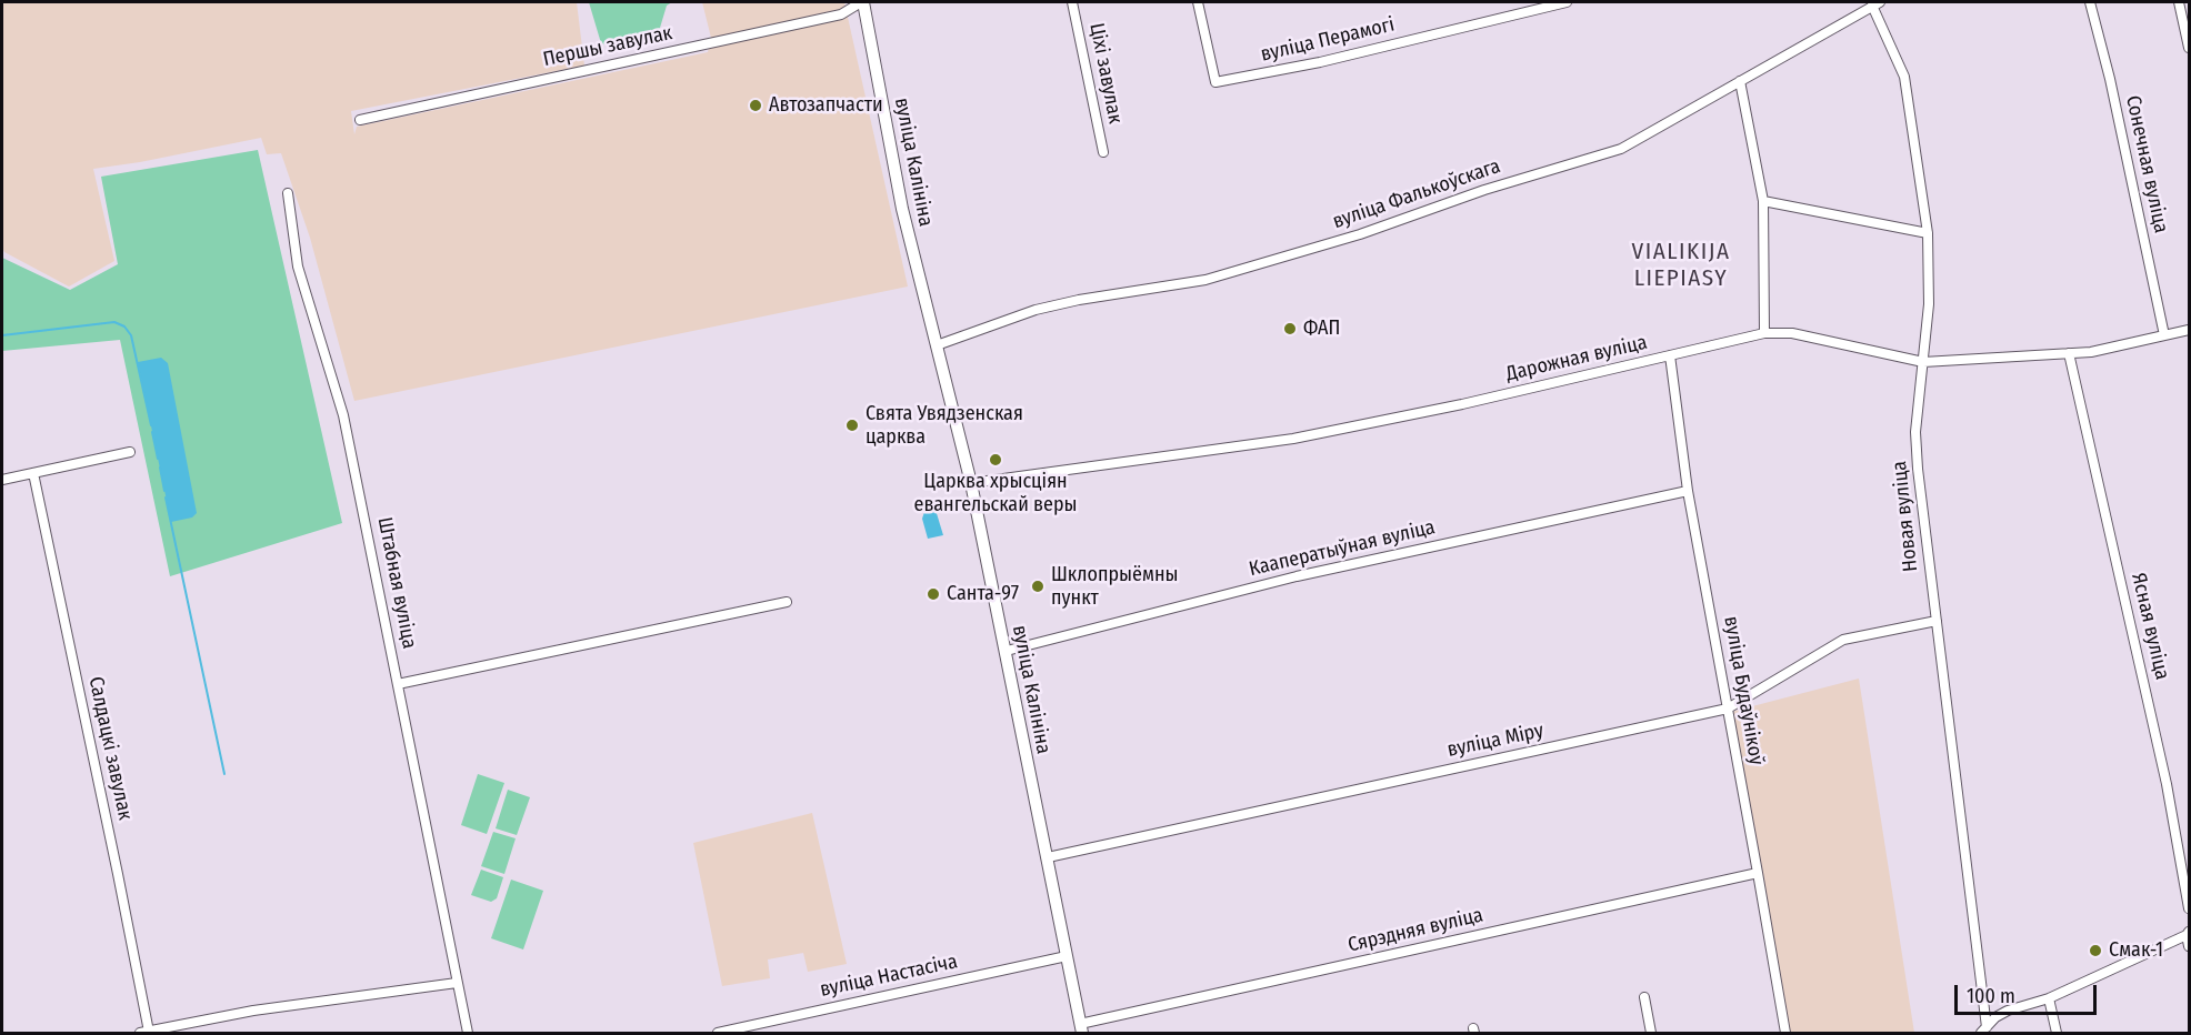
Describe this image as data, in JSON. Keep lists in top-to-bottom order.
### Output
{
  "streets": {
    "street": [
      "вуліца Перамогі",
      "Першы завулак",
      "Ціхі завулак",
      "вуліца Калініна",
      "Сонечная вуліца",
      "вуліца Фалькоўскага",
      "Дарожная вуліца",
      "Новая вуліца",
      "Кааператыўная вуліца",
      "Штабная вуліца",
      "Ясная вуліца",
      "вуліца Будаўнікоў",
      "вуліца Міру",
      "Салдацкі завулак",
      "Сярэдняя вуліца",
      "вуліца Настасіча"
    ]
  },
  "crossings": [
    ["Першы завулак", "вуліца Калініна"],
    ["вуліца Калініна", "вуліца Фалькоўскага"],
    ["вуліца Калініна", "Дарожная вуліца"],
    ["вуліца Калініна", "Кааператыўная вуліца"],
    ["вуліца Калініна", "вуліца Міру"],
    ["вуліца Калініна", "Сярэдняя вуліца"],
    ["вуліца Калініна", "вуліца Настасіча"],
    ["Сонечная вуліца", "Дарожная вуліца"],
    ["вуліца Фалькоўскага", "Новая вуліца"],
    ["Дарожная вуліца", "Новая вуліца"],
    ["Дарожная вуліца", "Ясная вуліца"],
    ["Дарожная вуліца", "вуліца Будаўнікоў"],
    ["Новая вуліца", "вуліца Міру"],
    ["Кааператыўная вуліца", "вуліца Будаўнікоў"],
    ["вуліца Будаўнікоў", "вуліца Міру"],
    ["вуліца Будаўнікоў", "Сярэдняя вуліца"]
  ],
  "districts": ["VIALIKIJA LIEPIASY"],
  "places": [
    "Автозапчасти",
    "ФАП",
    "Свята Увядзенская царква",
    "Царква хрысціян евангельскай веры",
    "Шклопрыёмны пункт",
    "Санта-97",
    "Смак-1"
  ],
  "scale_bar": "100 m"
}
